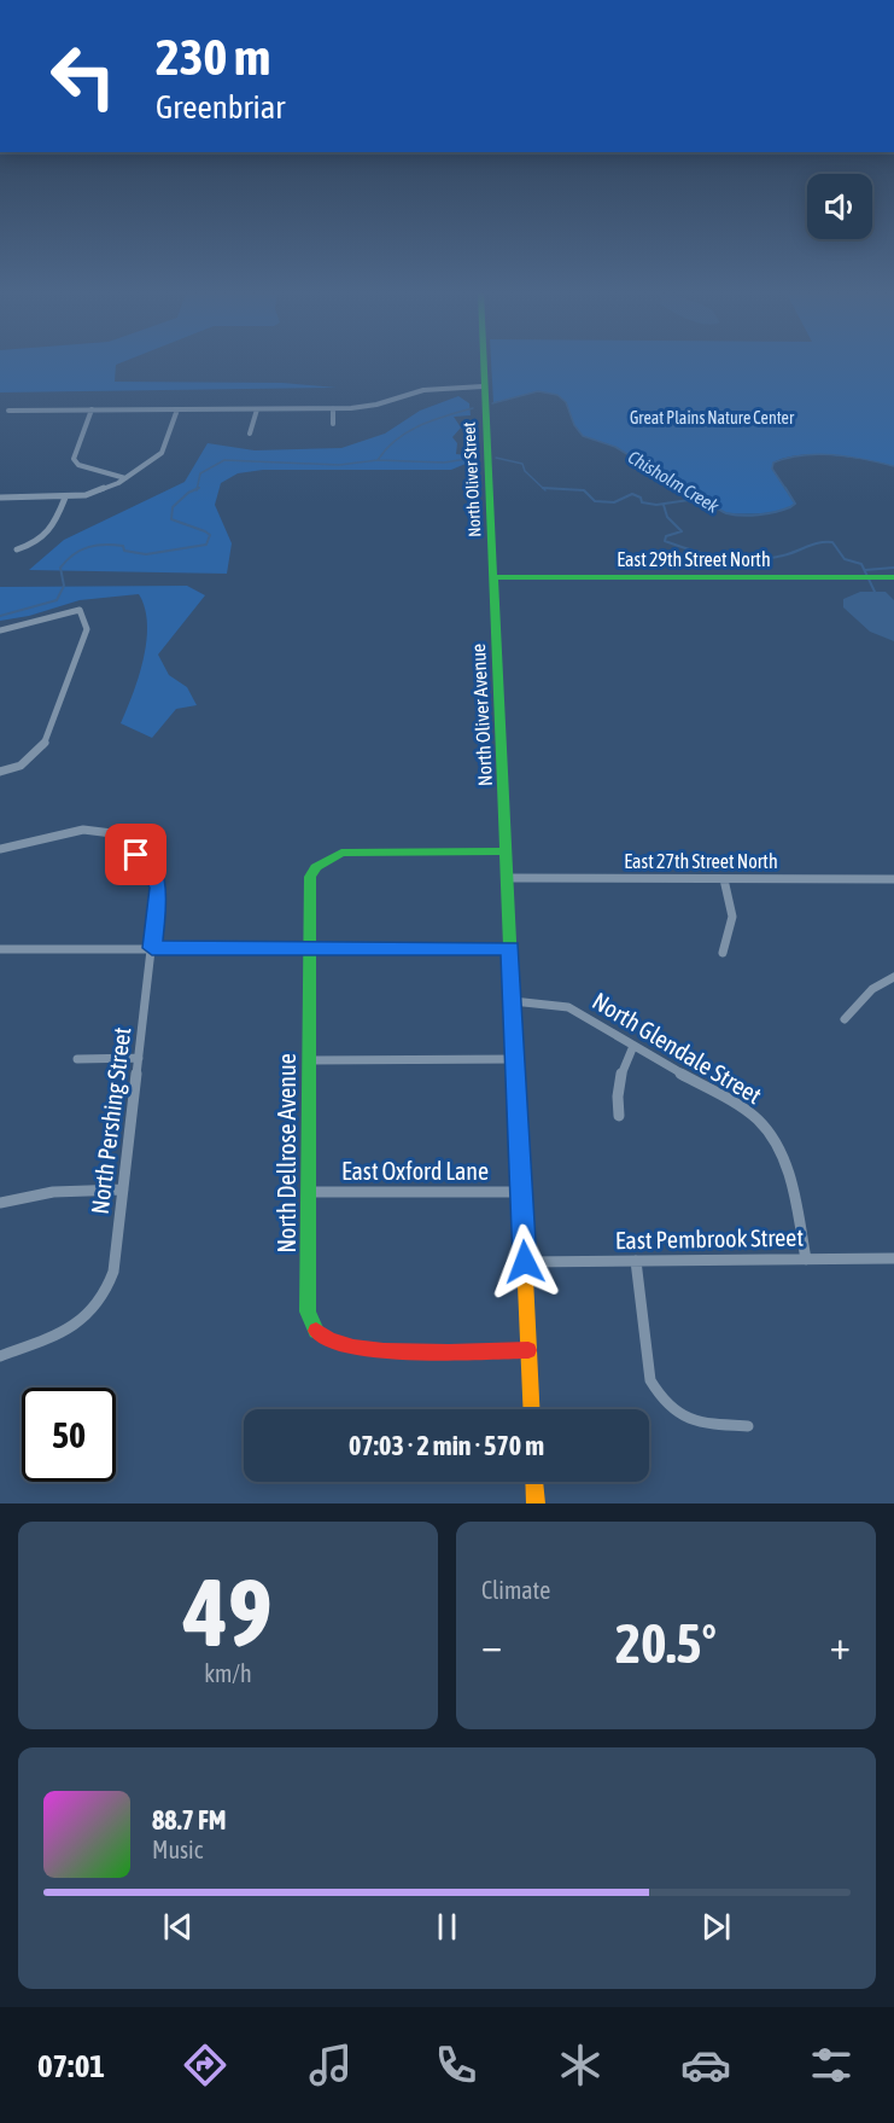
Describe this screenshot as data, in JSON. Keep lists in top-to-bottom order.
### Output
{
  "streets": {
    "main road": [
      "North Oliver Street",
      "East 29th Street North",
      "North Oliver Avenue",
      "North Dellrose Avenue"
    ],
    "street": [
      "East 27th Street North",
      "North Glendale Street",
      "North Pershing Street",
      "East Oxford Lane",
      "East Pembrook Street"
    ]
  },
  "crossings": [
    ["North Oliver Street", "East 29th Street North"],
    ["North Oliver Street", "North Oliver Avenue"],
    ["East 29th Street North", "North Oliver Avenue"],
    ["North Oliver Avenue", "North Dellrose Avenue"],
    ["North Glendale Street", "East Pembrook Street"],
    ["North Dellrose Avenue", "East Oxford Lane"]
  ],
  "water": ["Chisholm Creek"],
  "parks": ["Great Plains Nature Center"],
  "page": {
    "turn": ["230 m", "Greenbriar"],
    "limit": "50",
    "trip": "07:03 · 2 min · 570 m",
    "tile": [
      ["49", "km/h"],
      "Climate"
    ],
    "heat": ["−", "20.5°", "+"],
    "song": ["88.7 FM", "Music"],
    "tabs": "07:01"
  }
}
